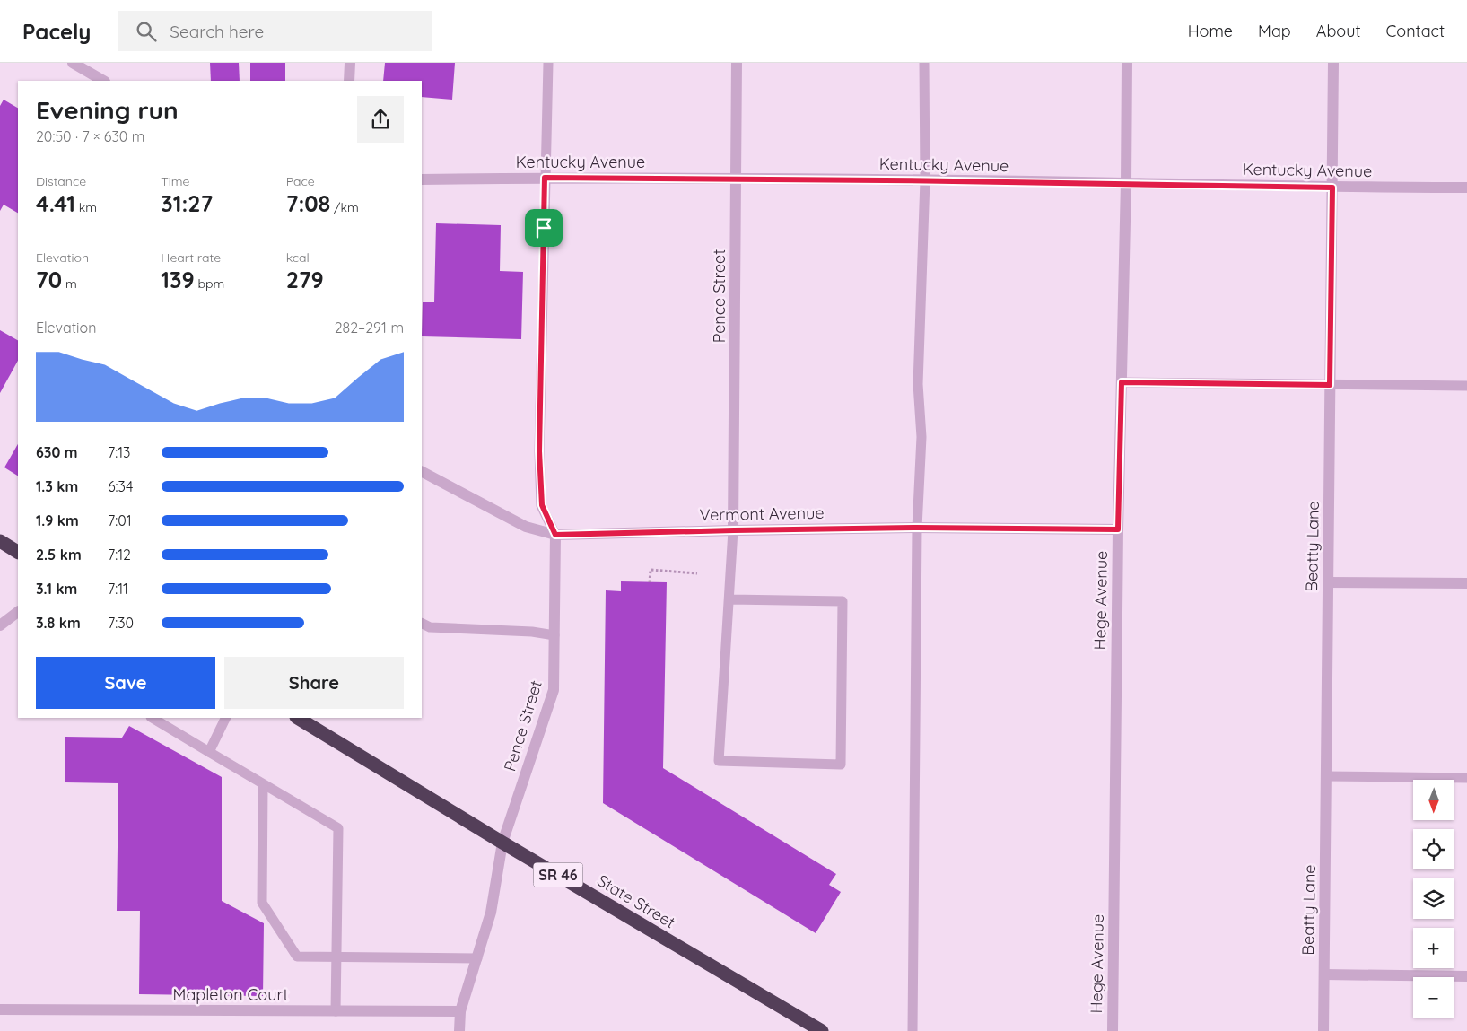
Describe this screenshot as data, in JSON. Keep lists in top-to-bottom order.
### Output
{
  "streets": {
    "highway": ["SR 46", "State Street"],
    "street": [
      "Kentucky Avenue",
      "Pence Street",
      "Vermont Avenue",
      "Beatty Lane",
      "Hege Avenue",
      "Mapleton Court"
    ]
  },
  "crossings": [
    ["Kentucky Avenue", "Pence Street"],
    ["Kentucky Avenue", "Beatty Lane"],
    ["Kentucky Avenue", "Hege Avenue"],
    ["Pence Street", "Vermont Avenue"],
    ["Pence Street", "State Street"],
    ["Pence Street", "Mapleton Court"],
    ["Vermont Avenue", "Hege Avenue"]
  ],
  "north": "bottom",
  "page": {
    "header": "Pacely",
    "search": "Search here",
    "nav": [
      "Home",
      "Map",
      "About",
      "Contact"
    ],
    "heading": ["Evening run", "20:50 · 7 × 630 m"],
    "stats": [
      ["Distance", "4.41 km"],
      ["Time", "31:27"],
      ["Pace", "7:08 /km"],
      ["Elevation", "70 m"],
      ["Heart rate", "139 bpm"],
      ["kcal", "279"]
    ],
    "chart": ["Elevation", "282–291 m"],
    "list": [
      {
        "name": "630 m",
        "note": "7:13"
      },
      {
        "name": "1.3 km",
        "note": "6:34"
      },
      {
        "name": "1.9 km",
        "note": "7:01"
      },
      {
        "name": "2.5 km",
        "note": "7:12"
      },
      {
        "name": "3.1 km",
        "note": "7:11"
      },
      {
        "name": "3.8 km",
        "note": "7:30"
      }
    ],
    "buttons": ["Save", "Share"],
    "map_buttons": ["+", "−"]
  }
}
